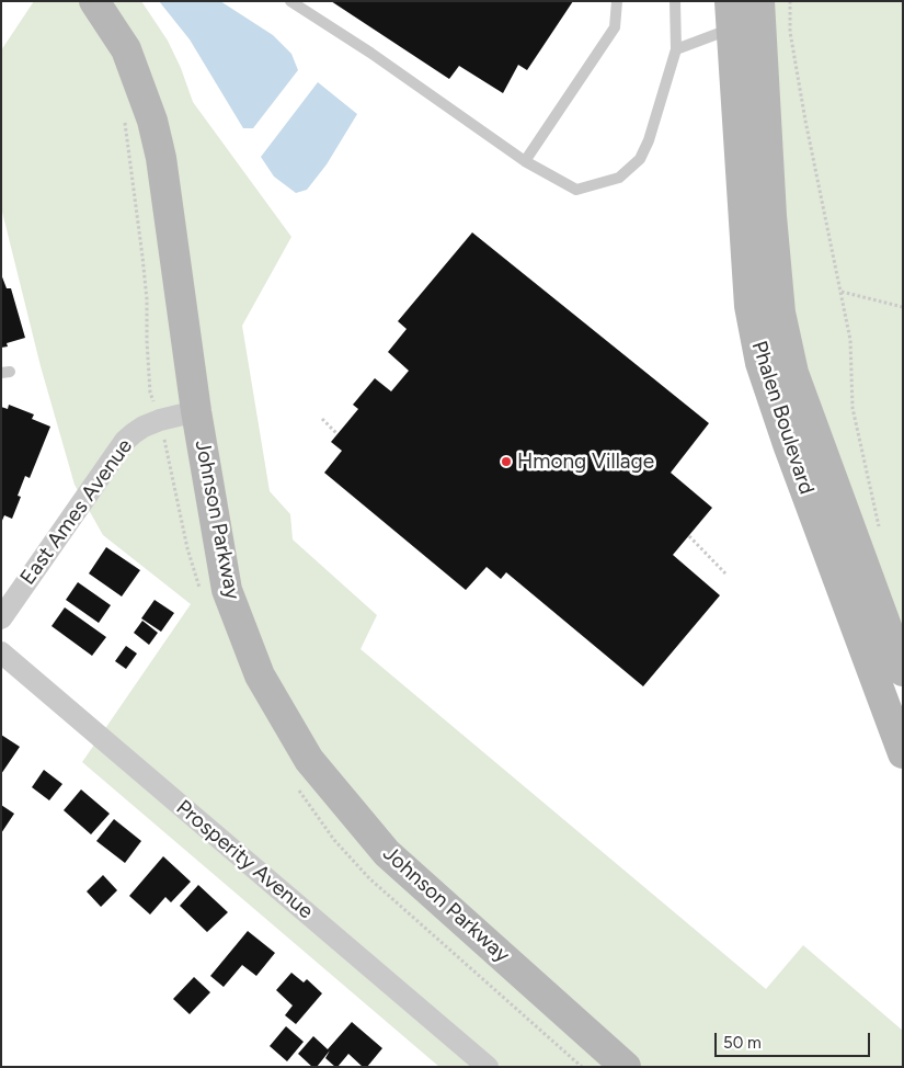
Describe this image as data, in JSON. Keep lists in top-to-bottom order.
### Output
{
  "streets": {
    "main road": ["Phalen Boulevard", "Johnson Parkway"],
    "street": ["East Ames Avenue", "Prosperity Avenue"]
  },
  "crossings": [
    ["East Ames Avenue", "Johnson Parkway"]
  ],
  "places": ["Hmong Village"],
  "scale_bar": "50 m"
}
